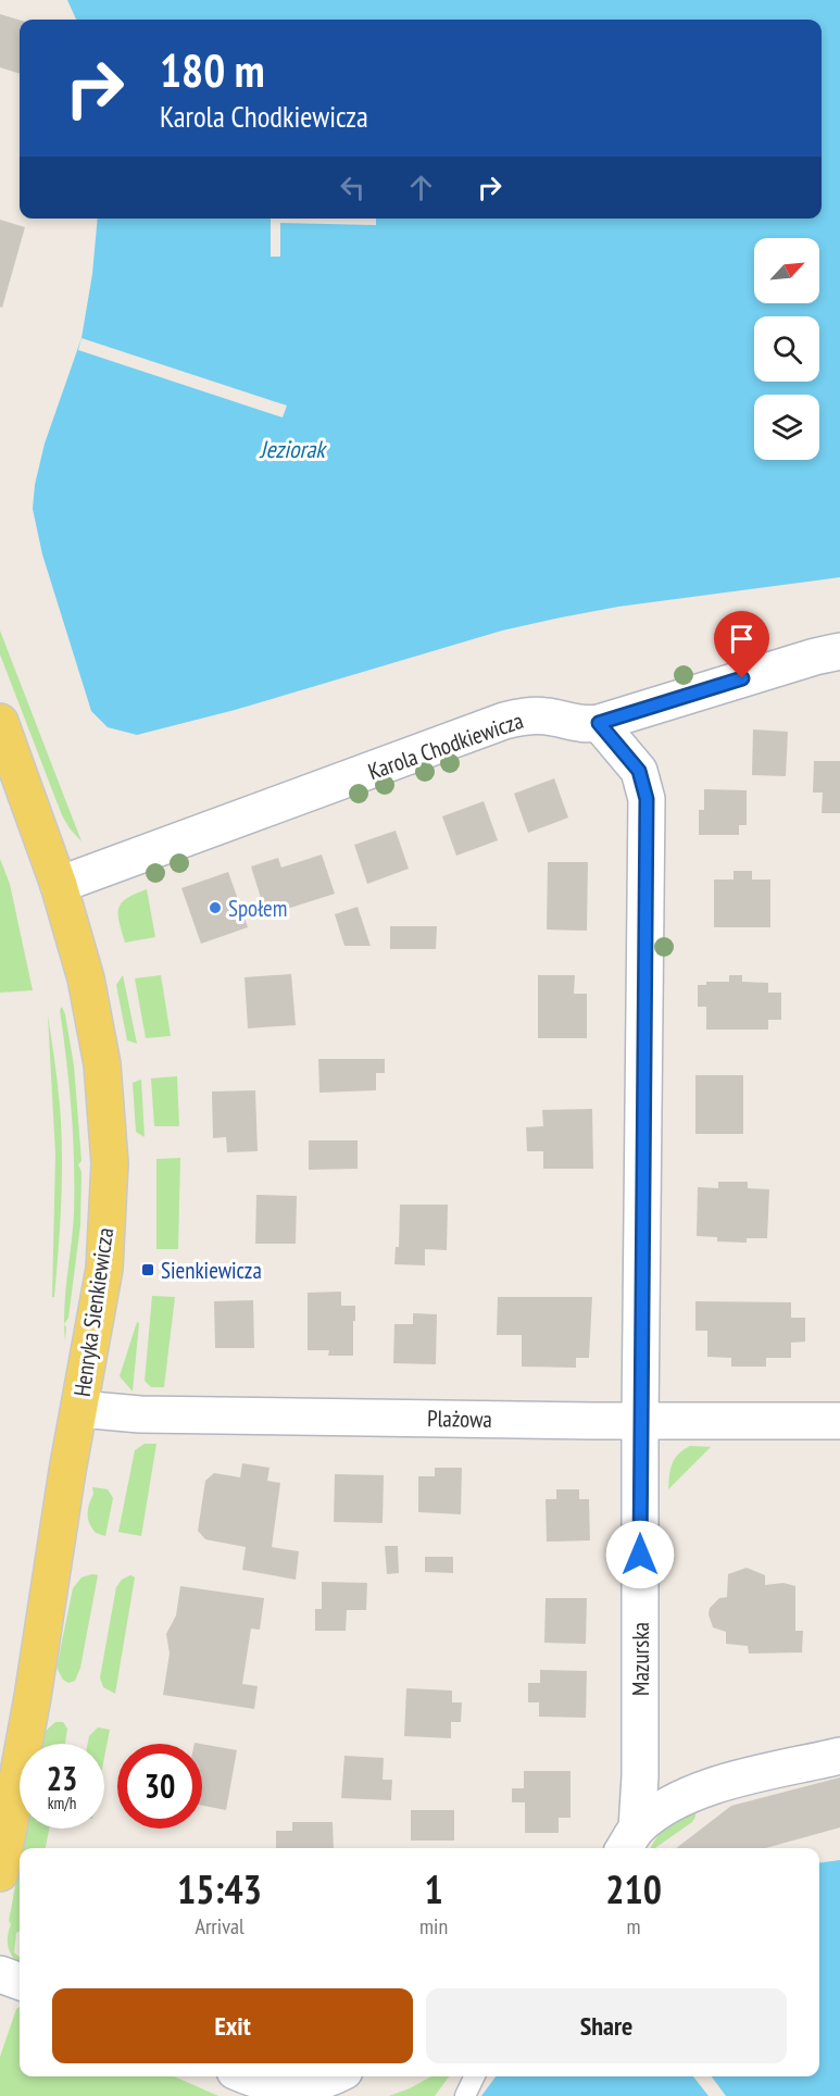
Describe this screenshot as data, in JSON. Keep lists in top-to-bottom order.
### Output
{
  "streets": {
    "main road": ["Henryka Sienkiewicza"],
    "street": ["Karola Chodkiewicza", "Plażowa", "Mazurska"]
  },
  "crossings": [
    ["Karola Chodkiewicza", "Henryka Sienkiewicza"],
    ["Karola Chodkiewicza", "Mazurska"],
    ["Henryka Sienkiewicza", "Plażowa"],
    ["Plażowa", "Mazurska"]
  ],
  "water": ["Jeziorak"],
  "places": {
    "other": ["Społem"],
    "transit": ["Sienkiewicza"]
  },
  "north": "top right",
  "page": {
    "turn": ["180 m", "Karola Chodkiewicza"],
    "speed": "23 km/h",
    "limit": "30",
    "eta": [
      "15:43",
      "Arrival",
      "1",
      "min",
      "210",
      "m"
    ],
    "buttons": ["Exit", "Share"]
  }
}
